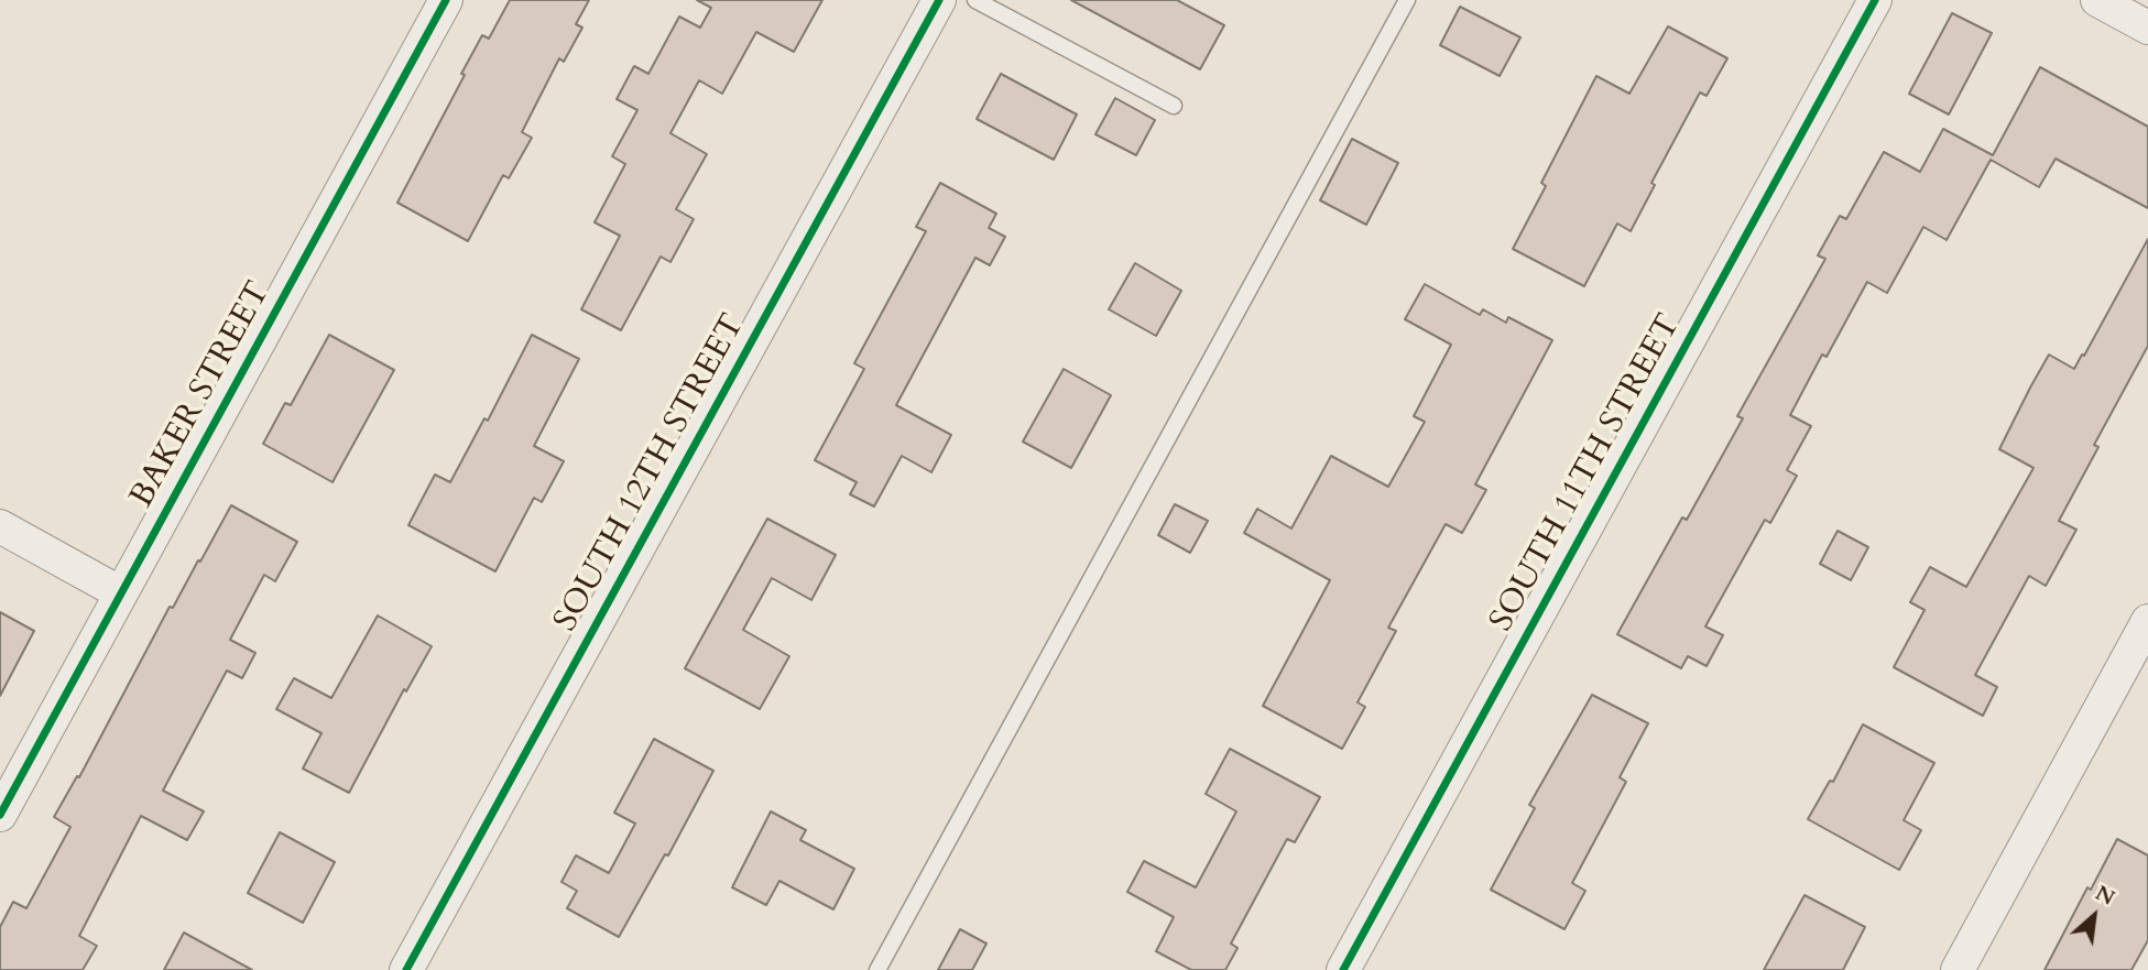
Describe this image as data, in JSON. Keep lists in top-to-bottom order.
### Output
{
  "streets": {
    "street": ["BAKER STREET", "SOUTH 12TH STREET", "SOUTH 11TH STREET"]
  },
  "north": "top right"
}
